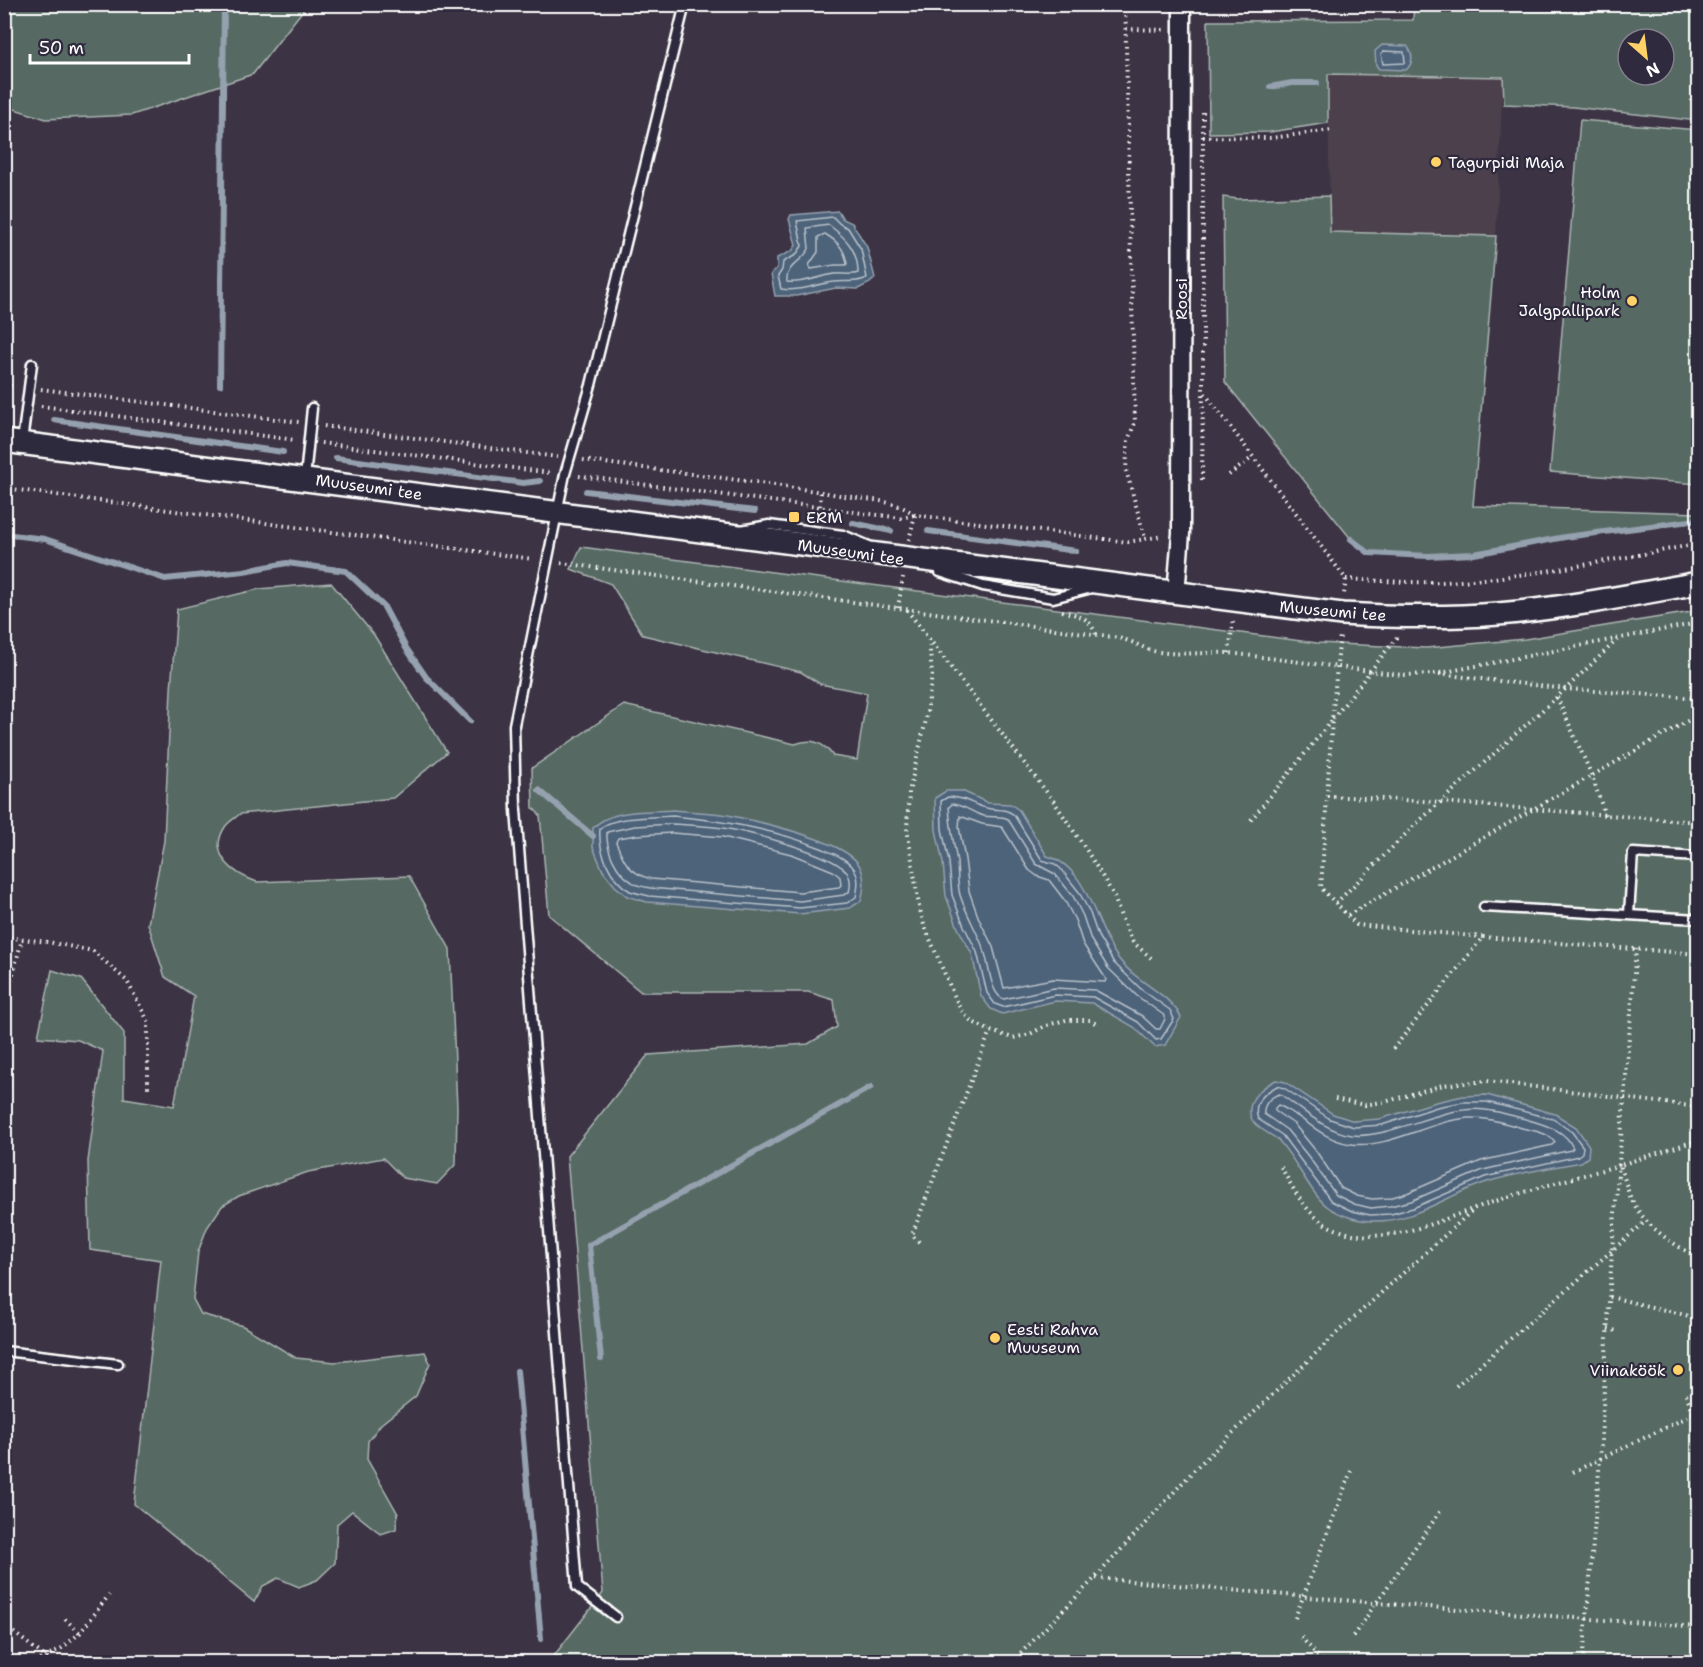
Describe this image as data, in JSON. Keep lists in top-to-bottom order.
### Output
{
  "streets": {
    "street": ["Roosi", "Muuseumi tee"]
  },
  "crossings": [
    ["Roosi", "Muuseumi tee"]
  ],
  "places": {
    "other": [
      "Tagurpidi Maja",
      "Holm Jalgpallipark",
      "Eesti Rahva Muuseum",
      "Viinaköök"
    ],
    "transit": ["ERM"]
  },
  "scale_bar": "50 m",
  "north": "bottom right"
}
